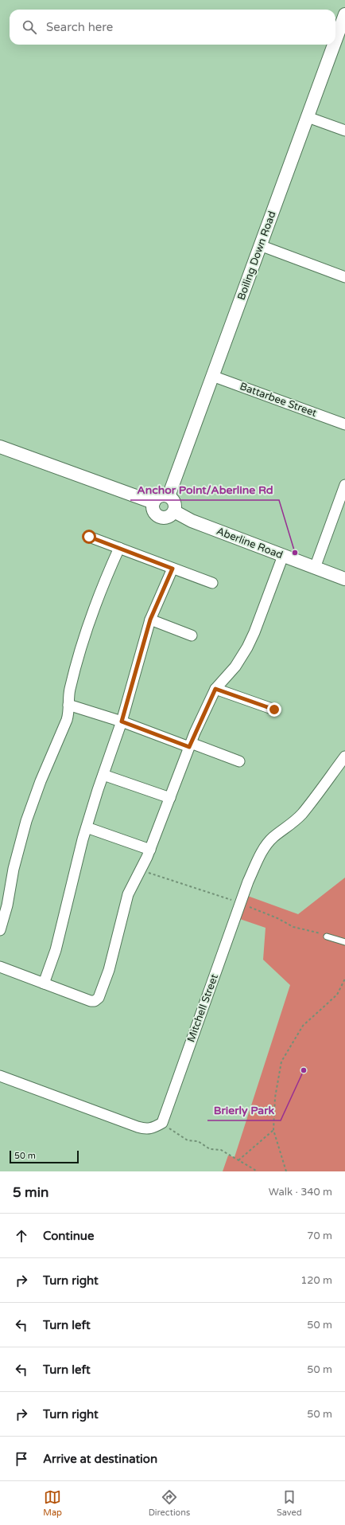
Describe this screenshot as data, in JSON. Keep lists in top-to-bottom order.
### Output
{
  "streets": {
    "street": [
      "Boiling Down Road",
      "Battarbee Street",
      "Aberline Road",
      "Mitchell Street"
    ]
  },
  "crossings": [
    ["Boiling Down Road", "Battarbee Street"],
    ["Boiling Down Road", "Aberline Road"]
  ],
  "places": ["Anchor Point/Aberline Rd", "Brierly Park"],
  "scale_bar": "50 m",
  "page": {
    "search": "Search here",
    "scale": "50 m",
    "heading": ["5 min", "Walk · 340 m"],
    "list": [
      ["Continue", "70 m"],
      ["Turn right", "120 m"],
      ["Turn left", "50 m"],
      ["Turn left", "50 m"],
      ["Turn right", "50 m"],
      "Arrive at destination"
    ],
    "nav": ["Map", "Directions", "Saved"]
  }
}
